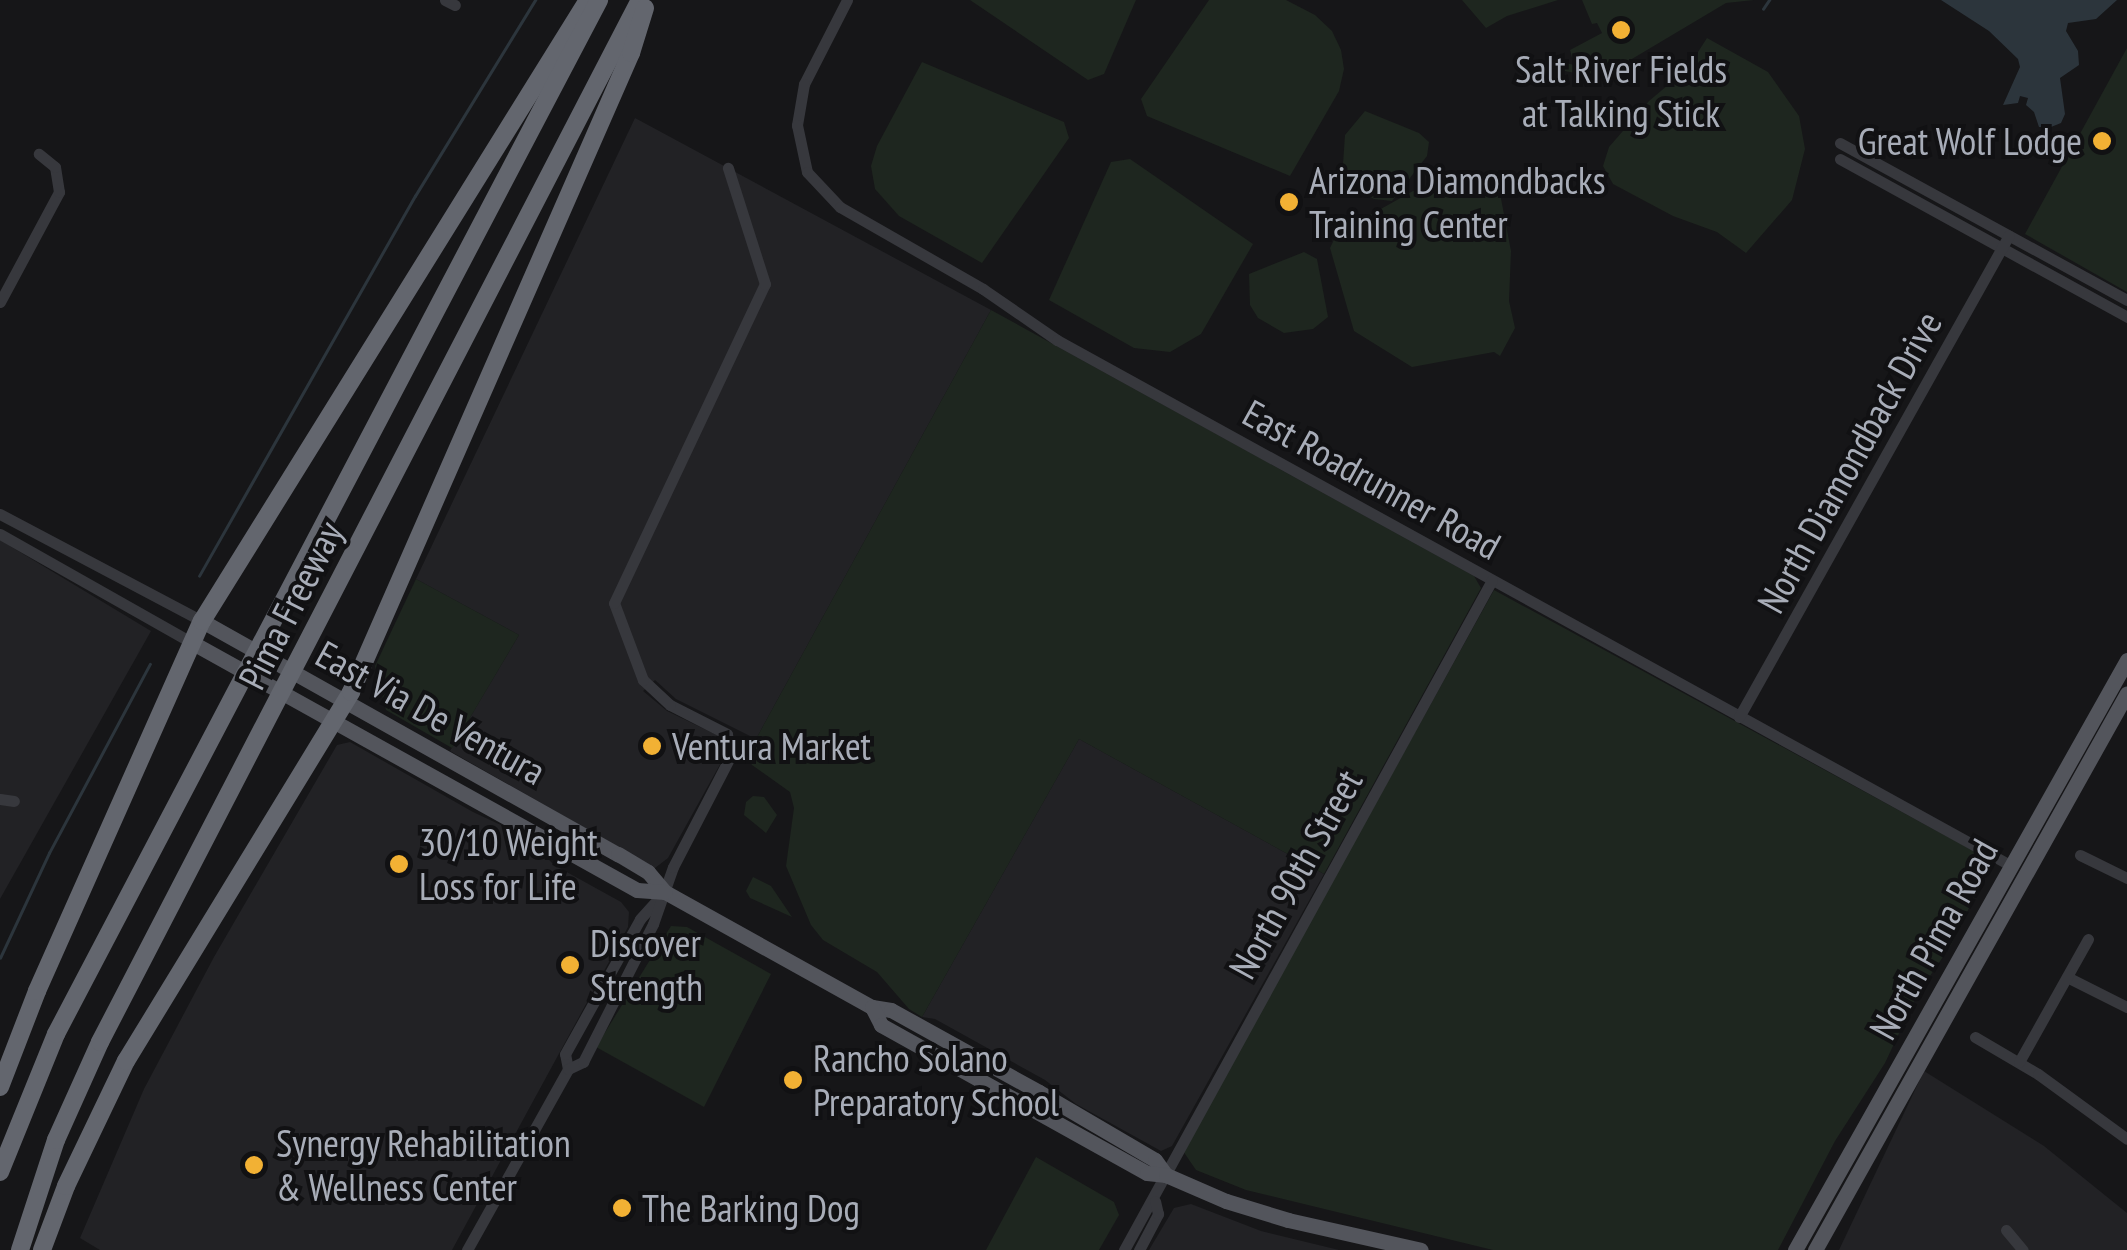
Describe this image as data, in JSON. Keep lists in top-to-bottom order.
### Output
{
  "streets": {
    "highway": ["Pima Freeway"],
    "main road": ["East Via De Ventura", "North Pima Road"],
    "street": ["North Diamondback Drive", "East Roadrunner Road", "North 90th Street"]
  },
  "crossings": [
    ["North Diamondback Drive", "East Roadrunner Road"],
    ["East Roadrunner Road", "North 90th Street"],
    ["East Roadrunner Road", "North Pima Road"],
    ["East Via De Ventura", "North 90th Street"]
  ],
  "places": [
    "Salt River Fields at Talking Stick",
    "Great Wolf Lodge",
    "Arizona Diamondbacks Training Center",
    "Ventura Market",
    "30/10 Weight Loss for Life",
    "Discover Strength",
    "Rancho Solano Preparatory School",
    "Synergy Rehabilitation & Wellness Center",
    "The Barking Dog"
  ]
}
